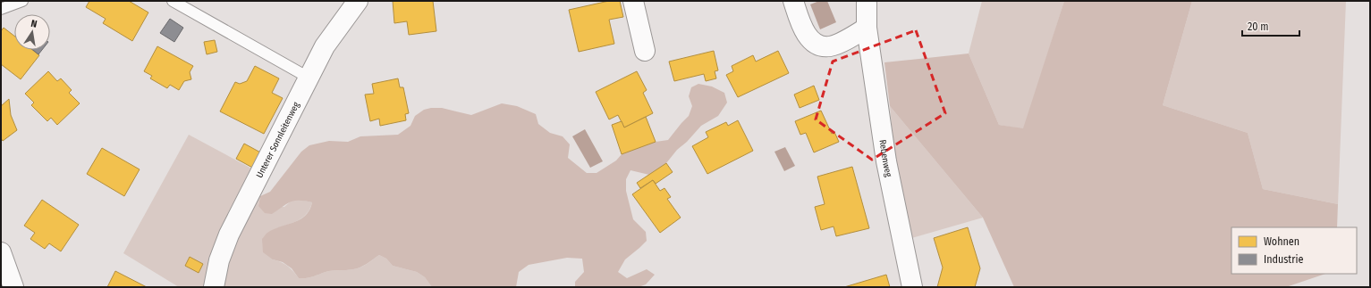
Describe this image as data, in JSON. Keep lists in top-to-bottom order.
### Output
{
  "streets": {
    "street": ["Unterer Sonnleitenweg", "Rebenweg"]
  },
  "legend": ["Wohnen", "Industrie"],
  "scale_bar": "20 m",
  "north": "top"
}
